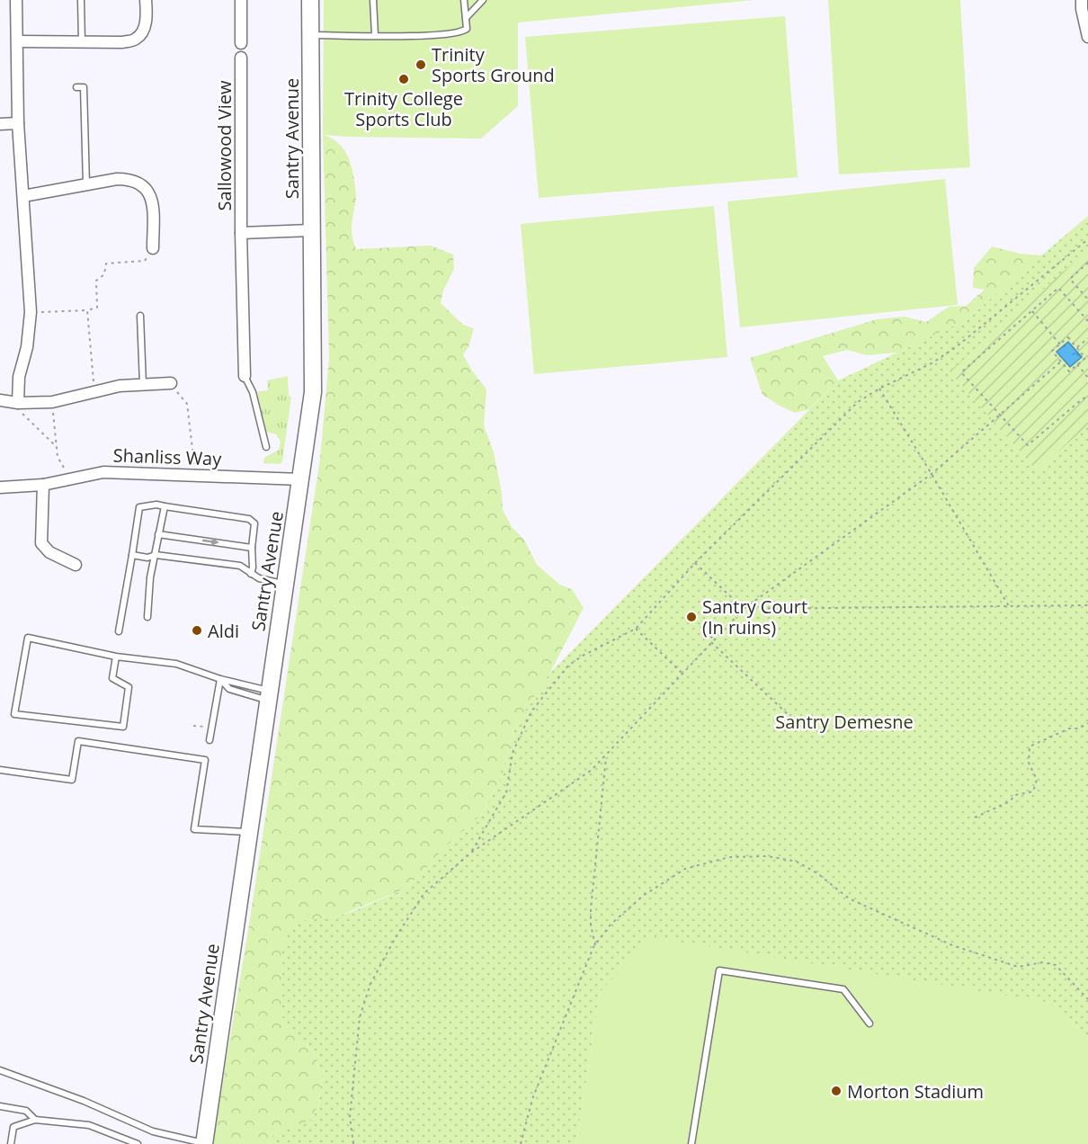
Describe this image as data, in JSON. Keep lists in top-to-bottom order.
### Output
{
  "streets": {
    "main road": ["Santry Avenue"],
    "street": ["Sallowood View", "Shanliss Way"]
  },
  "crossings": [
    ["Santry Avenue", "Sallowood View"],
    ["Santry Avenue", "Shanliss Way"]
  ],
  "parks": ["Santry Demesne"],
  "places": [
    "Trinity Sports Ground",
    "Trinity College Sports Club",
    "Santry Court (In ruins)",
    "Aldi",
    "Morton Stadium"
  ]
}
